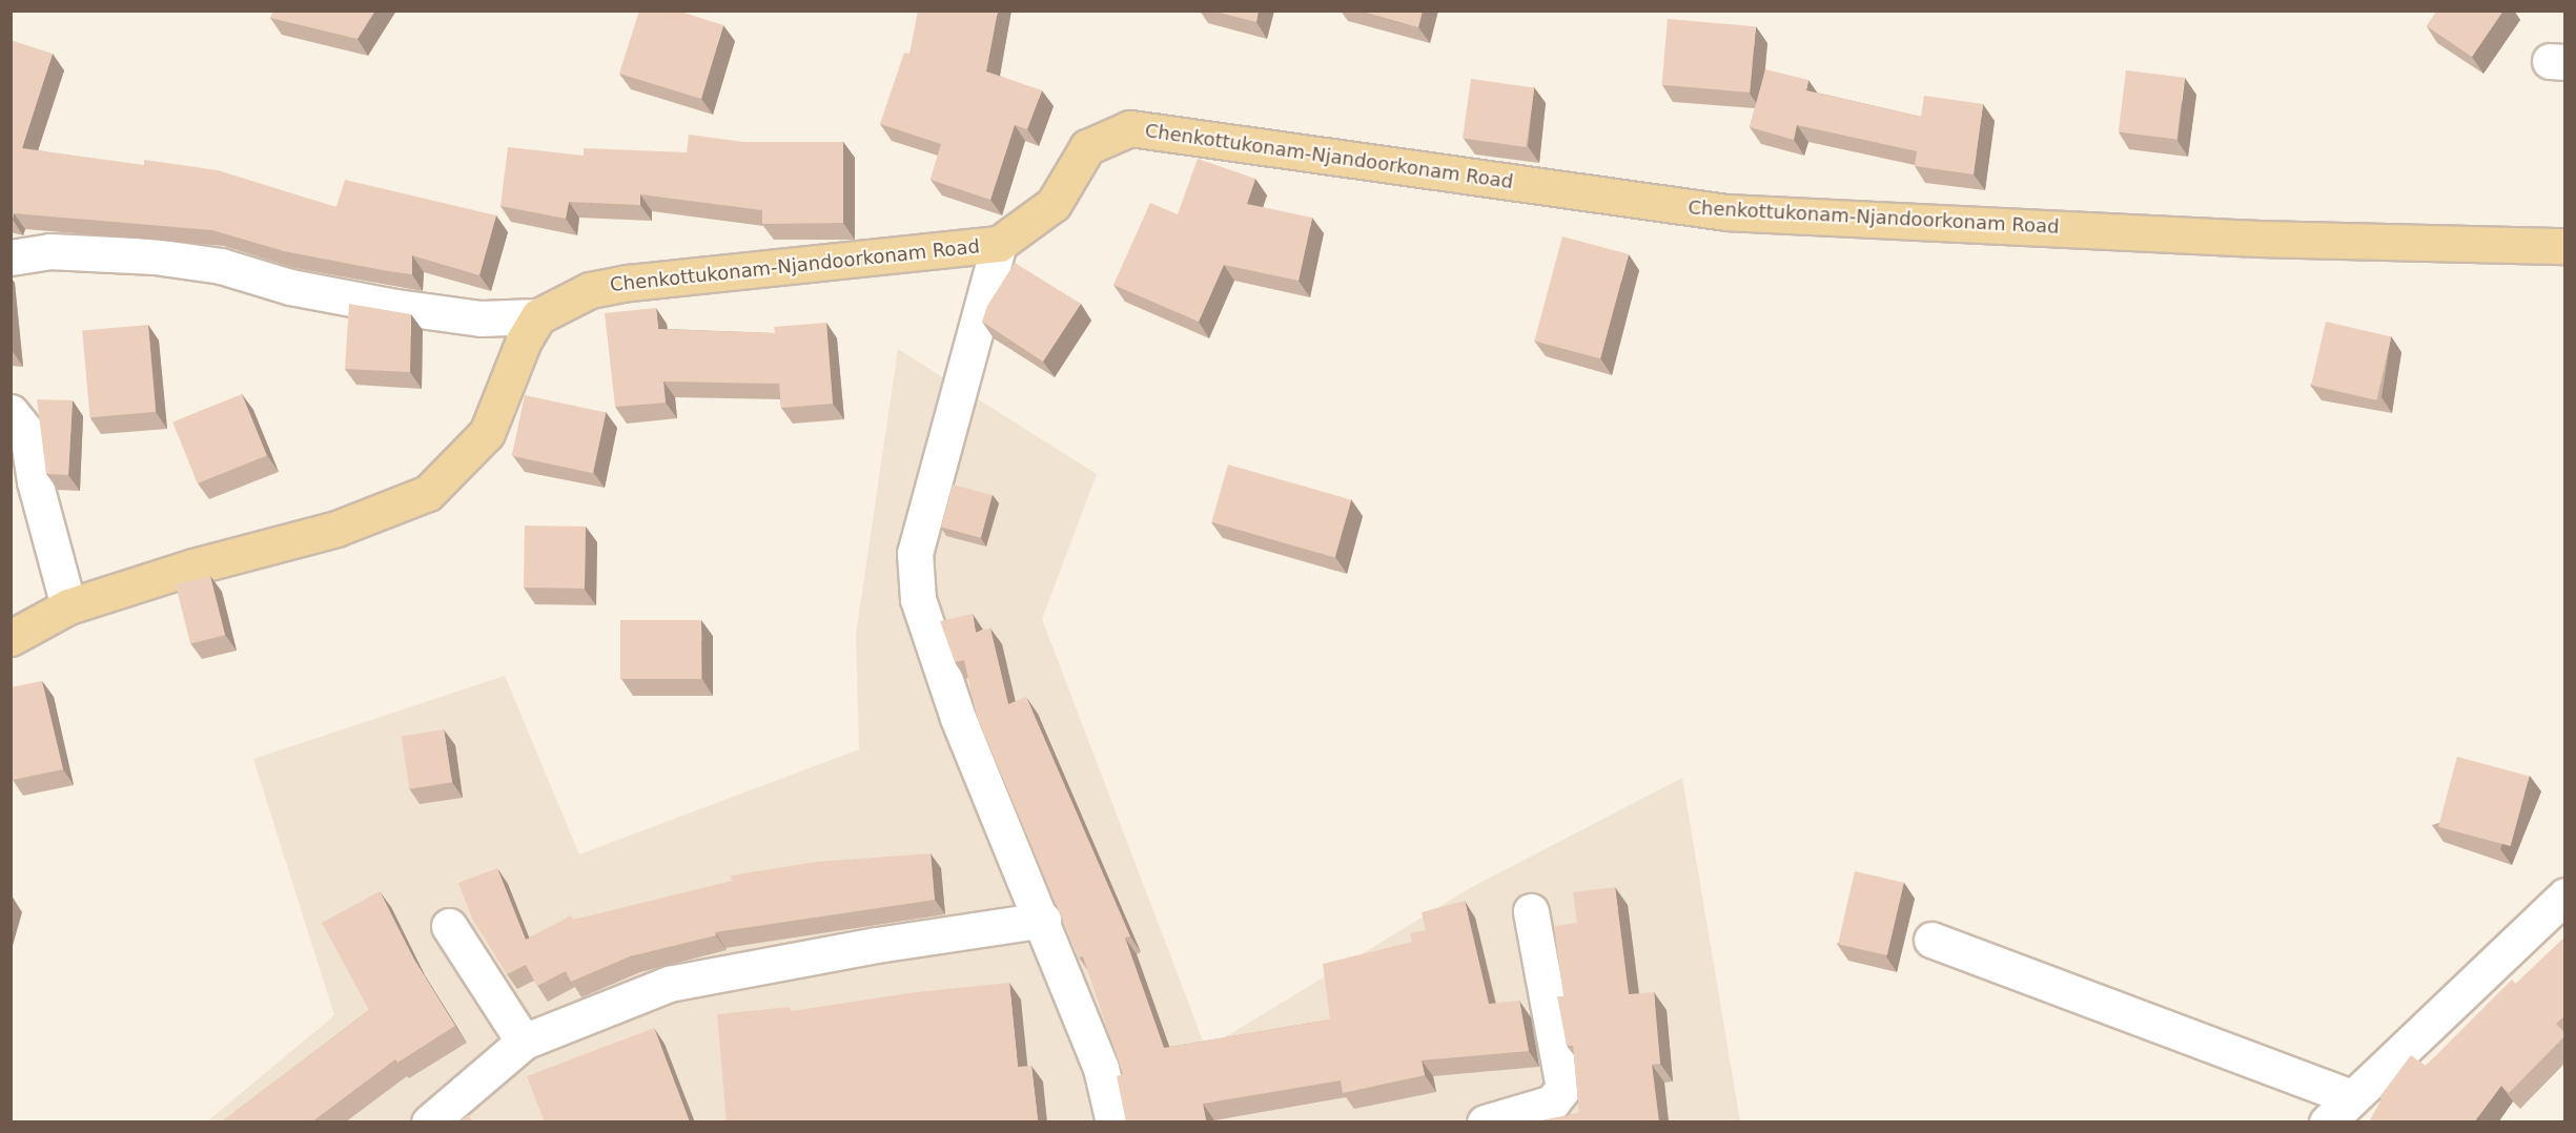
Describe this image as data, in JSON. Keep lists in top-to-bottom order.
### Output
{
  "streets": {
    "main road": ["Chenkottukonam-Njandoorkonam Road"]
  }
}
